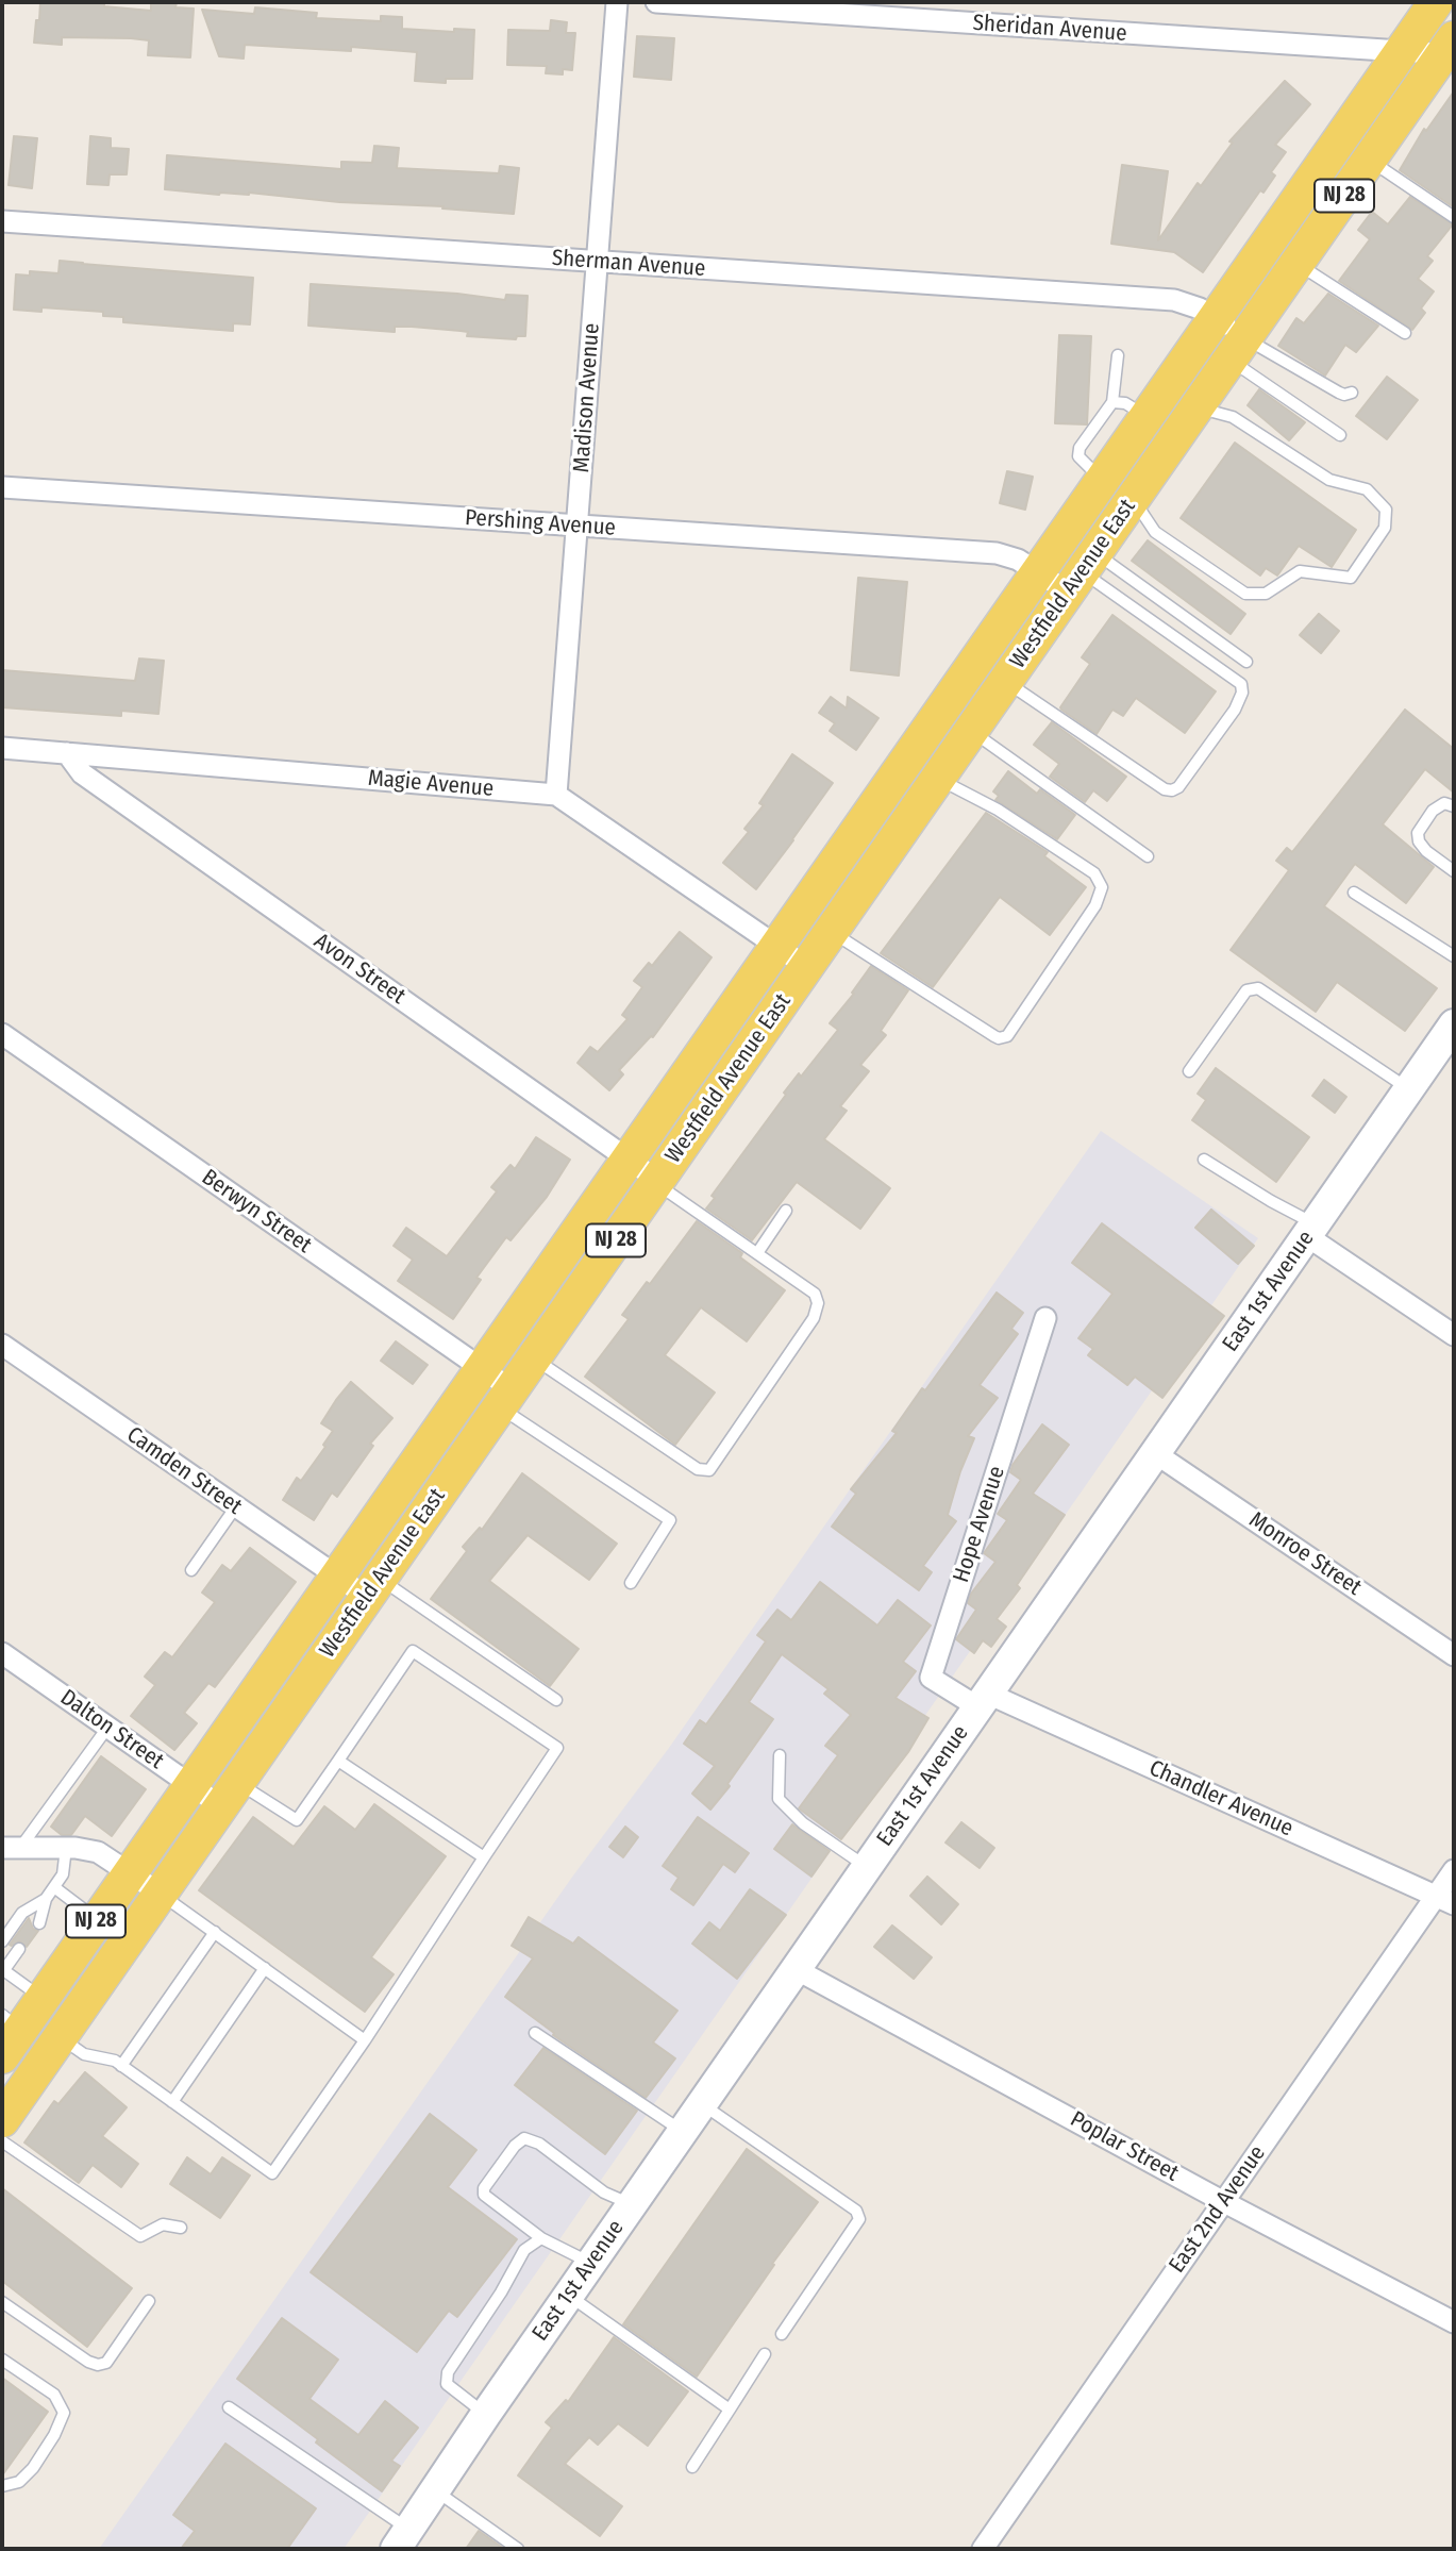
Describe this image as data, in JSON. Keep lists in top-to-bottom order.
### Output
{
  "streets": {
    "main road": ["NJ 28", "Westfield Avenue East"],
    "street": [
      "Sheridan Avenue",
      "Sherman Avenue",
      "Madison Avenue",
      "Pershing Avenue",
      "Magie Avenue",
      "Avon Street",
      "Berwyn Street",
      "East 1st Avenue",
      "Camden Street",
      "Hope Avenue",
      "Monroe Street",
      "Dalton Street",
      "Chandler Avenue",
      "Poplar Street",
      "East 2nd Avenue"
    ]
  },
  "crossings": [
    ["Sheridan Avenue", "Westfield Avenue East"],
    ["Sherman Avenue", "Madison Avenue"],
    ["Sherman Avenue", "Westfield Avenue East"],
    ["Madison Avenue", "Pershing Avenue"],
    ["Madison Avenue", "Magie Avenue"],
    ["Pershing Avenue", "Westfield Avenue East"],
    ["Westfield Avenue East", "Magie Avenue"],
    ["Westfield Avenue East", "Avon Street"],
    ["Westfield Avenue East", "Berwyn Street"],
    ["Westfield Avenue East", "Camden Street"],
    ["Westfield Avenue East", "Dalton Street"],
    ["Magie Avenue", "Avon Street"],
    ["East 1st Avenue", "Hope Avenue"],
    ["East 1st Avenue", "Monroe Street"],
    ["East 1st Avenue", "Chandler Avenue"],
    ["East 1st Avenue", "Poplar Street"],
    ["Hope Avenue", "Chandler Avenue"],
    ["Chandler Avenue", "East 2nd Avenue"],
    ["Poplar Street", "East 2nd Avenue"]
  ]
}
